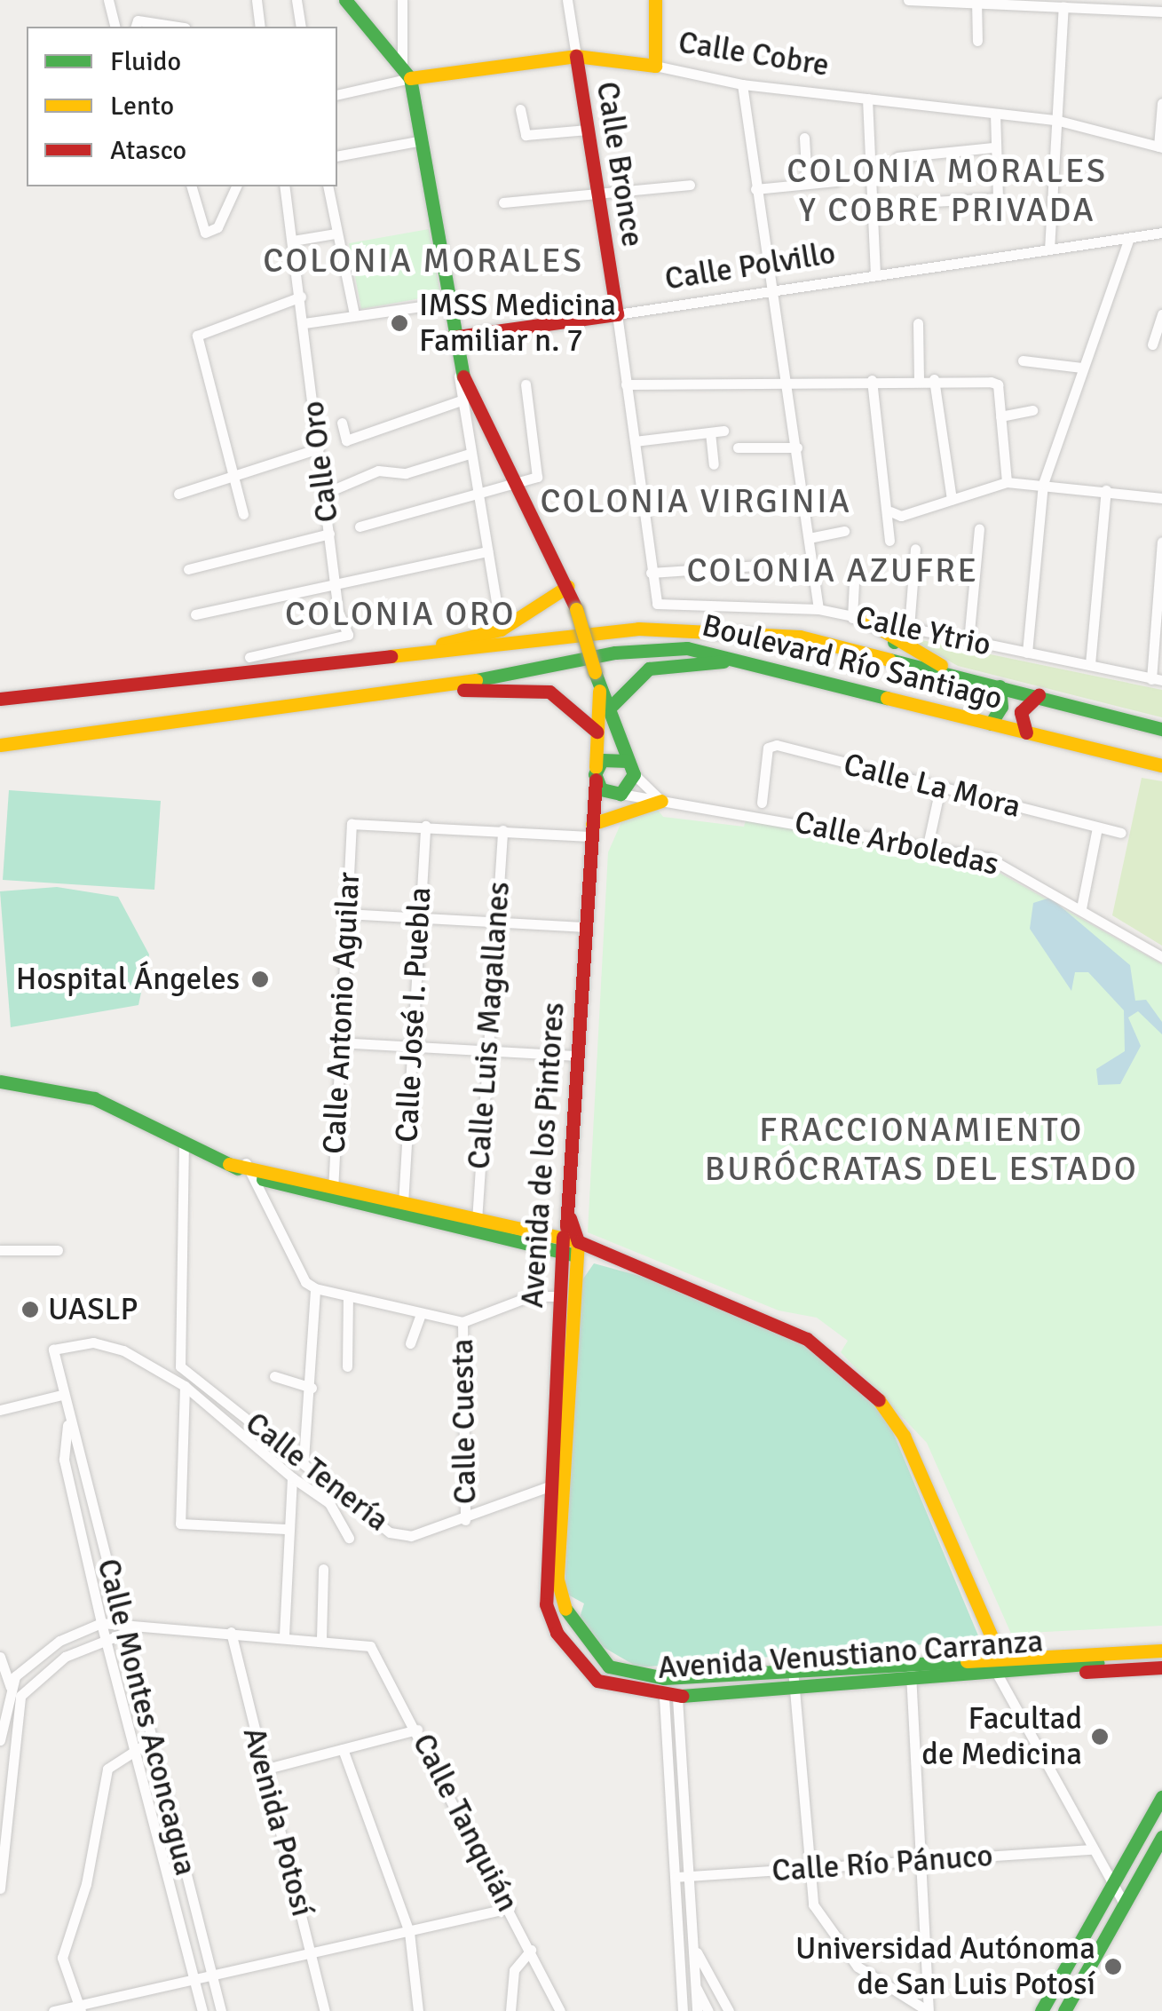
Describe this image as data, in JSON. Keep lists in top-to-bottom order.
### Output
{
  "streets": {
    "main road": [
      "Calle Cobre",
      "Calle Bronce",
      "Calle Polvillo",
      "Boulevard Río Santiago",
      "Avenida de los Pintores",
      "Avenida Venustiano Carranza"
    ],
    "street": [
      "Calle Oro",
      "Calle Ytrio",
      "Calle La Mora",
      "Calle Arboledas",
      "Calle Antonio Aguilar",
      "Calle José I. Puebla",
      "Calle Luis Magallanes",
      "Calle Cuesta",
      "Calle Tenería",
      "Calle Montes Aconcagua",
      "Avenida Potosí",
      "Calle Tanquián",
      "Calle Río Pánuco"
    ]
  },
  "crossings": [
    ["Calle Cobre", "Calle Bronce"],
    ["Calle Bronce", "Calle Polvillo"],
    ["Calle Bronce", "Calle Ytrio"],
    ["Calle Antonio Aguilar", "Calle José I. Puebla"],
    ["Avenida de los Pintores", "Calle Tenería"],
    ["Avenida de los Pintores", "Avenida Venustiano Carranza"],
    ["Calle Cuesta", "Calle Tenería"],
    ["Calle Tenería", "Avenida Venustiano Carranza"]
  ],
  "districts": [
    "COLONIA MORALES Y COBRE PRIVADA",
    "COLONIA MORALES",
    "COLONIA VIRGINIA",
    "COLONIA AZUFRE",
    "COLONIA ORO",
    "FRACCIONAMIENTO BURÓCRATAS DEL ESTADO"
  ],
  "places": [
    "IMSS Medicina Familiar n. 7",
    "Hospital Ángeles",
    "UASLP",
    "Facultad de Medicina",
    "Universidad Autónoma de San Luis Potosí"
  ],
  "legend": ["Fluido", "Lento", "Atasco"]
}
